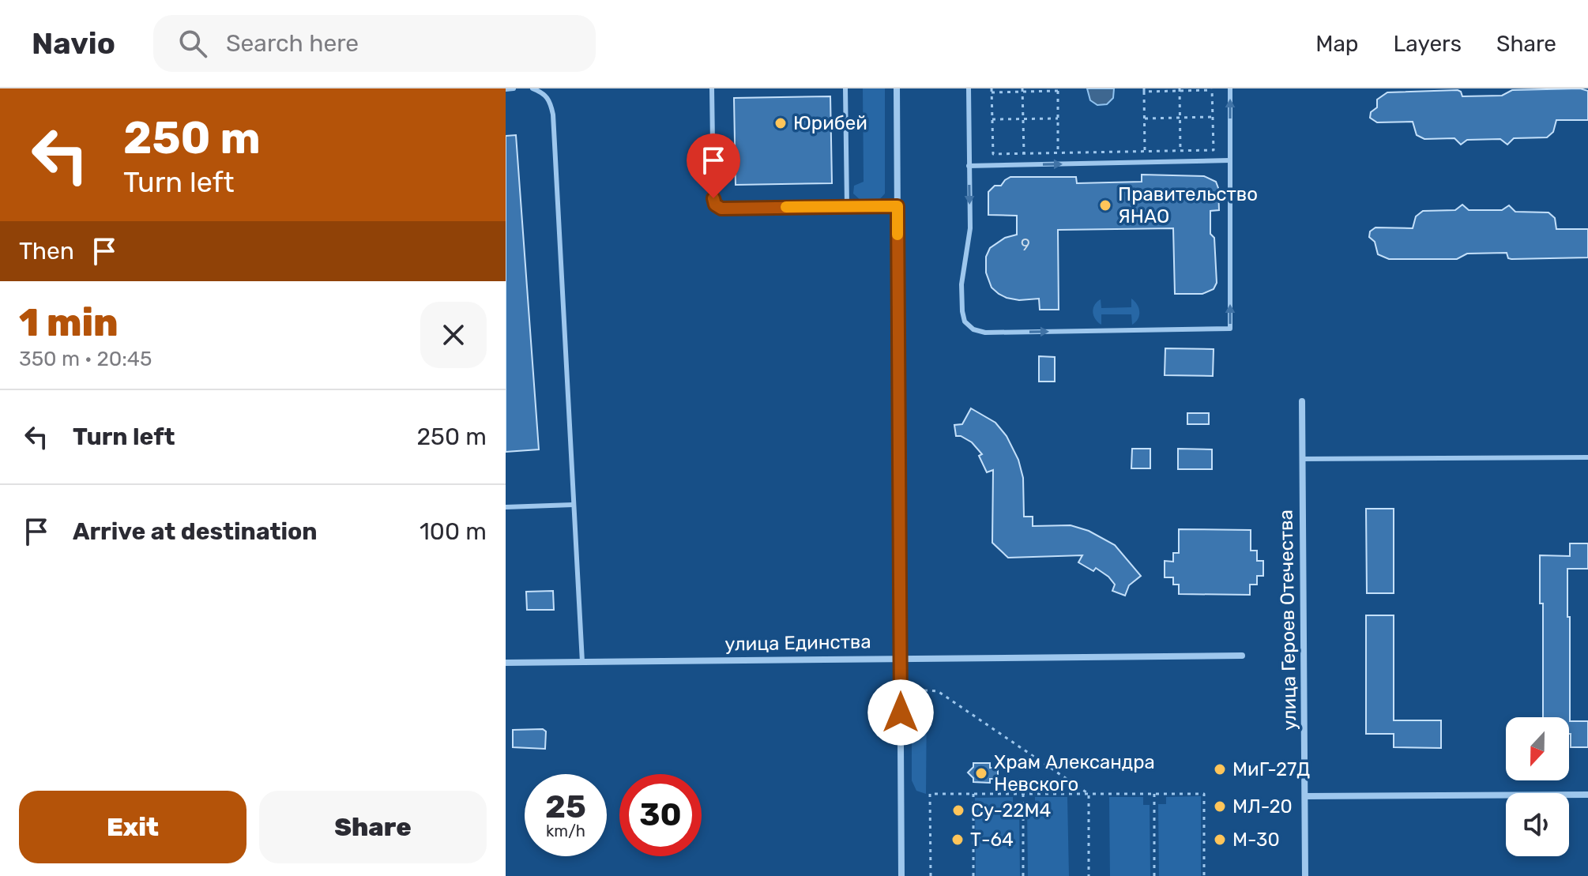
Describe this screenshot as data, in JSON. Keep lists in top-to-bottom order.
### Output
{
  "streets": {
    "street": ["улица Героев Отечества", "улица Единства"]
  },
  "places": [
    "Юрибей",
    "Правительство ЯНАО",
    "МиГ-27Д",
    "Храм Александра Невского",
    "МЛ-20",
    "Су-22М4",
    "Т-64",
    "М-30"
  ],
  "house_numbers": ["9"],
  "north": "bottom",
  "page": {
    "header": "Navio",
    "search": "Search here",
    "nav": ["Map", "Layers", "Share"],
    "turn": ["250 m", "Turn left"],
    "then": "Then",
    "heading": ["1 min", "350 m · 20:45"],
    "list": [
      {
        "name": "Turn left",
        "value": "250 m"
      },
      {
        "name": "Arrive at destination",
        "value": "100 m"
      }
    ],
    "speed": "25 km/h",
    "limit": "30",
    "buttons": ["Exit", "Share"]
  }
}
